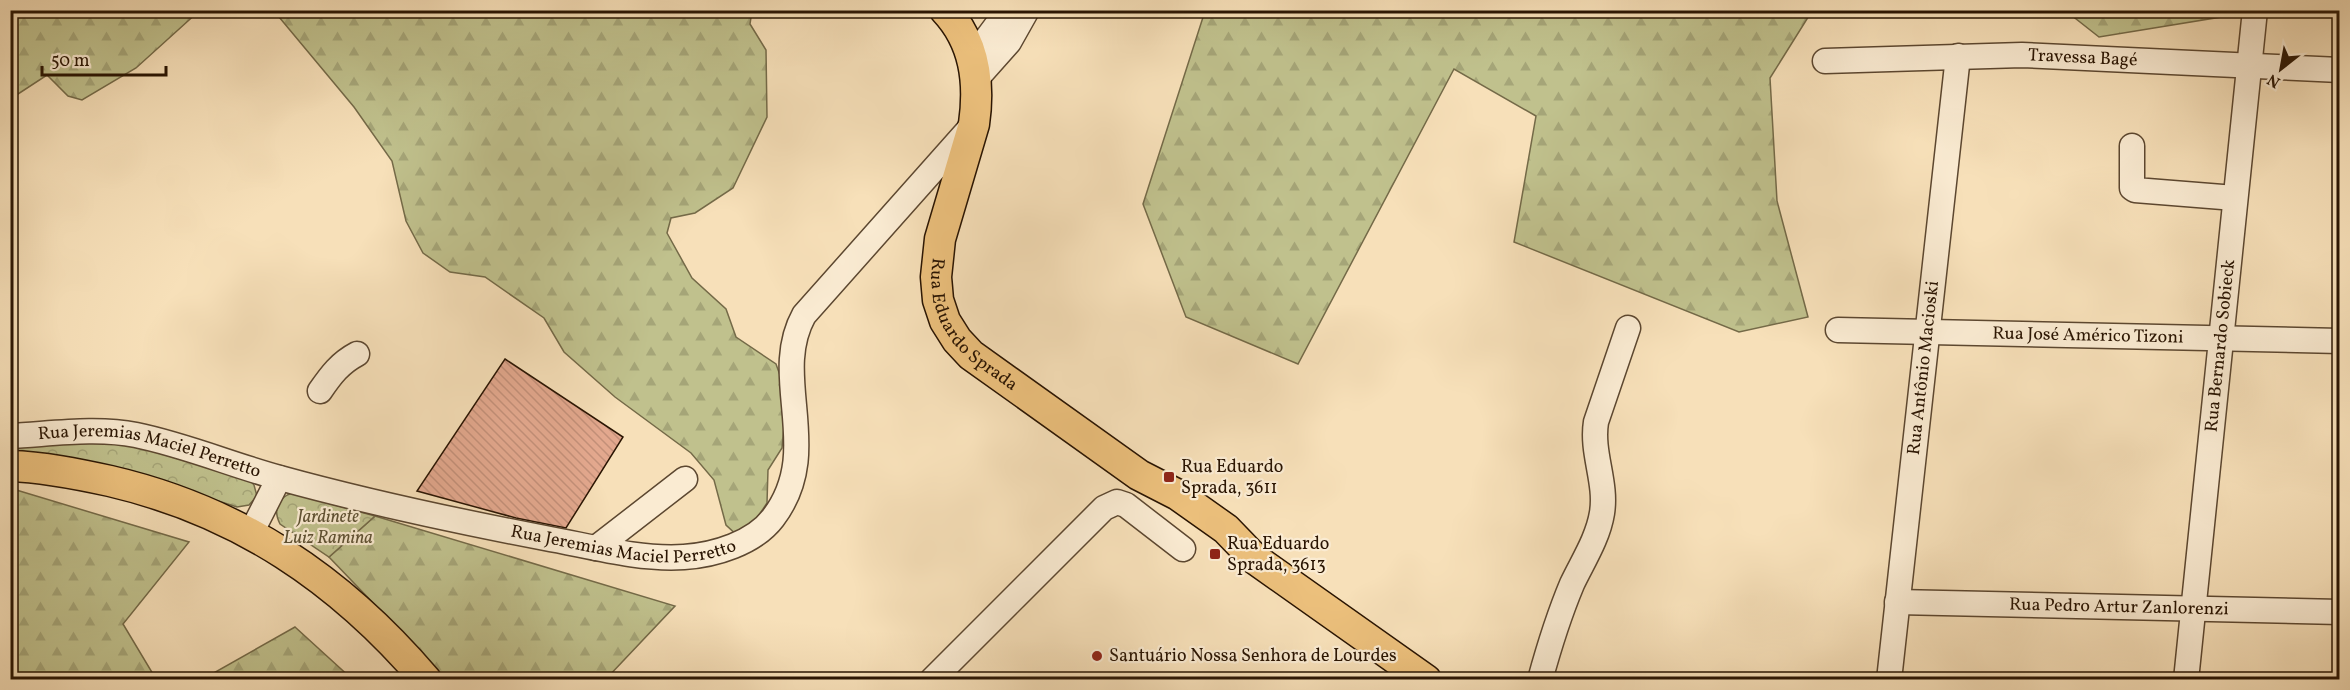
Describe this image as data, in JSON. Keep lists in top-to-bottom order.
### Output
{
  "streets": {
    "main road": ["Rua Eduardo Sprada"],
    "street": [
      "Travessa Bagé",
      "Rua José Américo Tizoni",
      "Rua Bernardo Sobieck",
      "Rua Antônio Macioski",
      "Rua Jeremias Maciel Perretto",
      "Rua Pedro Artur Zanlorenzi"
    ]
  },
  "crossings": [
    ["Travessa Bagé", "Rua Bernardo Sobieck"],
    ["Travessa Bagé", "Rua Antônio Macioski"],
    ["Rua Eduardo Sprada", "Rua Jeremias Maciel Perretto"],
    ["Rua José Américo Tizoni", "Rua Bernardo Sobieck"],
    ["Rua José Américo Tizoni", "Rua Antônio Macioski"],
    ["Rua Bernardo Sobieck", "Rua Pedro Artur Zanlorenzi"],
    ["Rua Antônio Macioski", "Rua Pedro Artur Zanlorenzi"]
  ],
  "parks": ["Jardinete Luiz Ramina"],
  "places": {
    "transit": ["Rua Eduardo Sprada, 3611", "Rua Eduardo Sprada, 3613"],
    "other": ["Santuário Nossa Senhora de Lourdes"]
  },
  "scale_bar": "50 m",
  "north": "bottom left"
}
